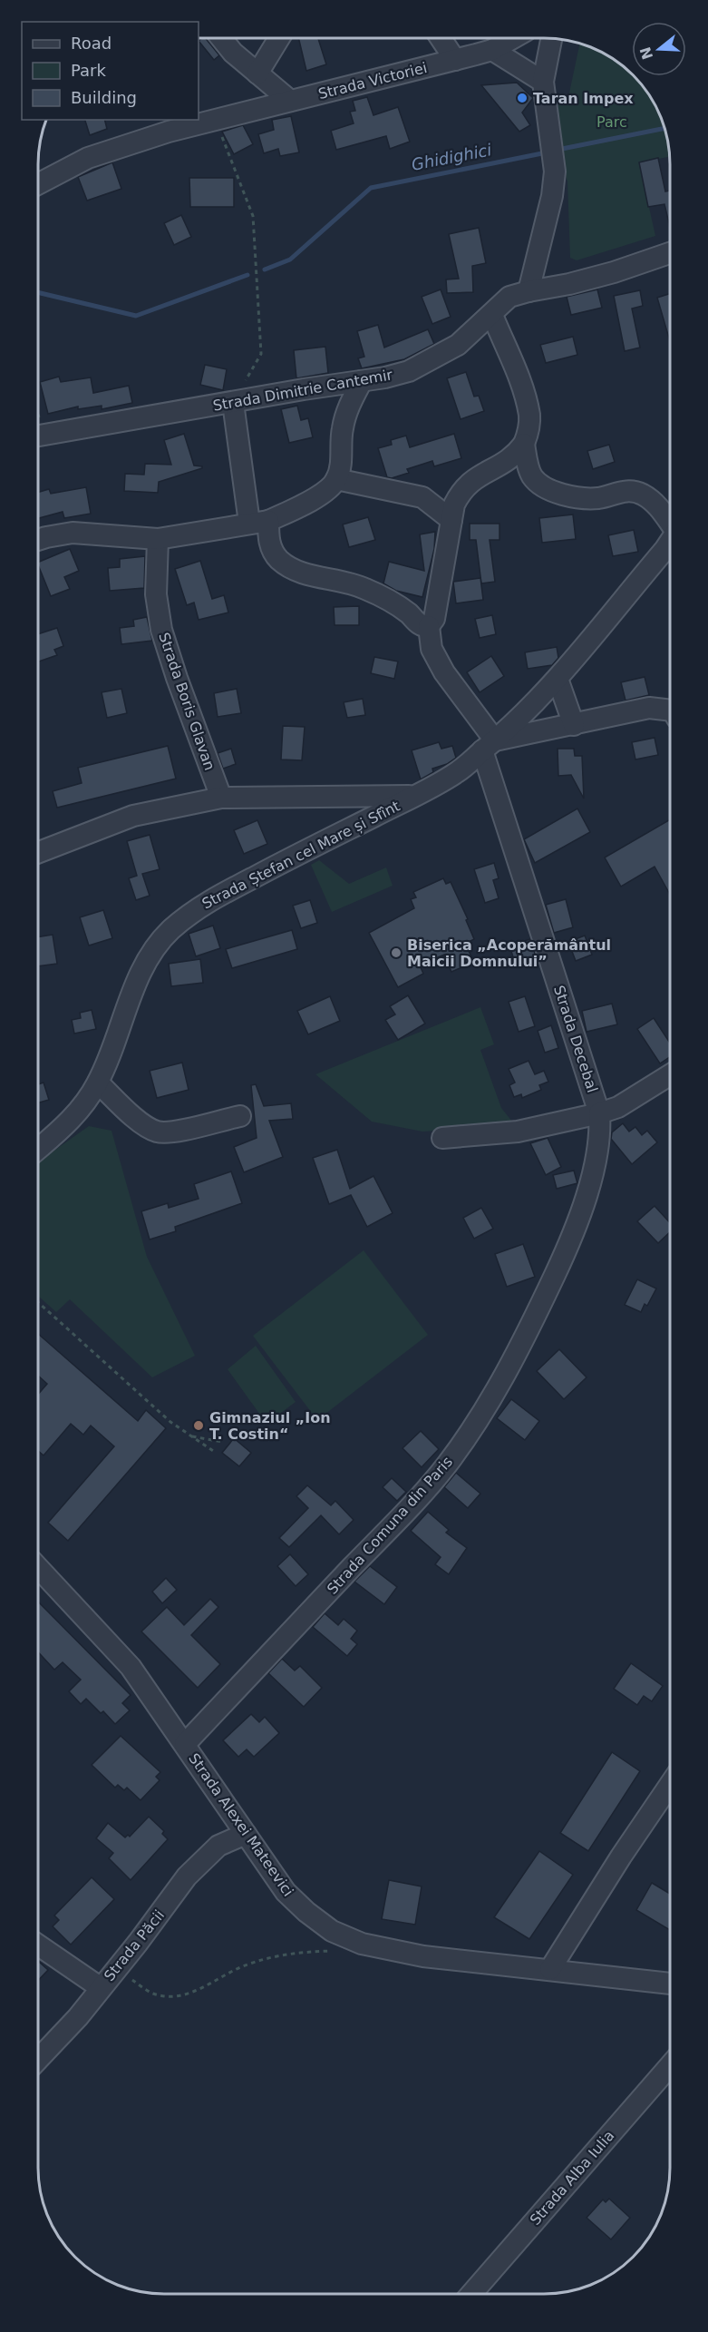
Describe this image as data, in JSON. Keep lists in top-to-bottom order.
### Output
{
  "streets": {
    "street": [
      "Strada Victoriei",
      "Strada Dimitrie Cantemir",
      "Strada Boris Glavan",
      "Strada Ștefan cel Mare și Sfînt",
      "Strada Decebal",
      "Strada Comuna din Paris",
      "Strada Alexei Mateevici",
      "Strada Păcii",
      "Strada Alba Iulia"
    ]
  },
  "crossings": [
    ["Strada Ștefan cel Mare și Sfînt", "Strada Decebal"],
    ["Strada Decebal", "Strada Comuna din Paris"],
    ["Strada Comuna din Paris", "Strada Alexei Mateevici"],
    ["Strada Alexei Mateevici", "Strada Păcii"]
  ],
  "water": ["Ghidighici"],
  "parks": ["Parc"],
  "places": ["Taran Impex", "Biserica „Acoperământul Maicii Domnului”", "Gimnaziul „Ion T. Costin“"],
  "legend": ["Road", "Park", "Building"],
  "north": "left"
}
